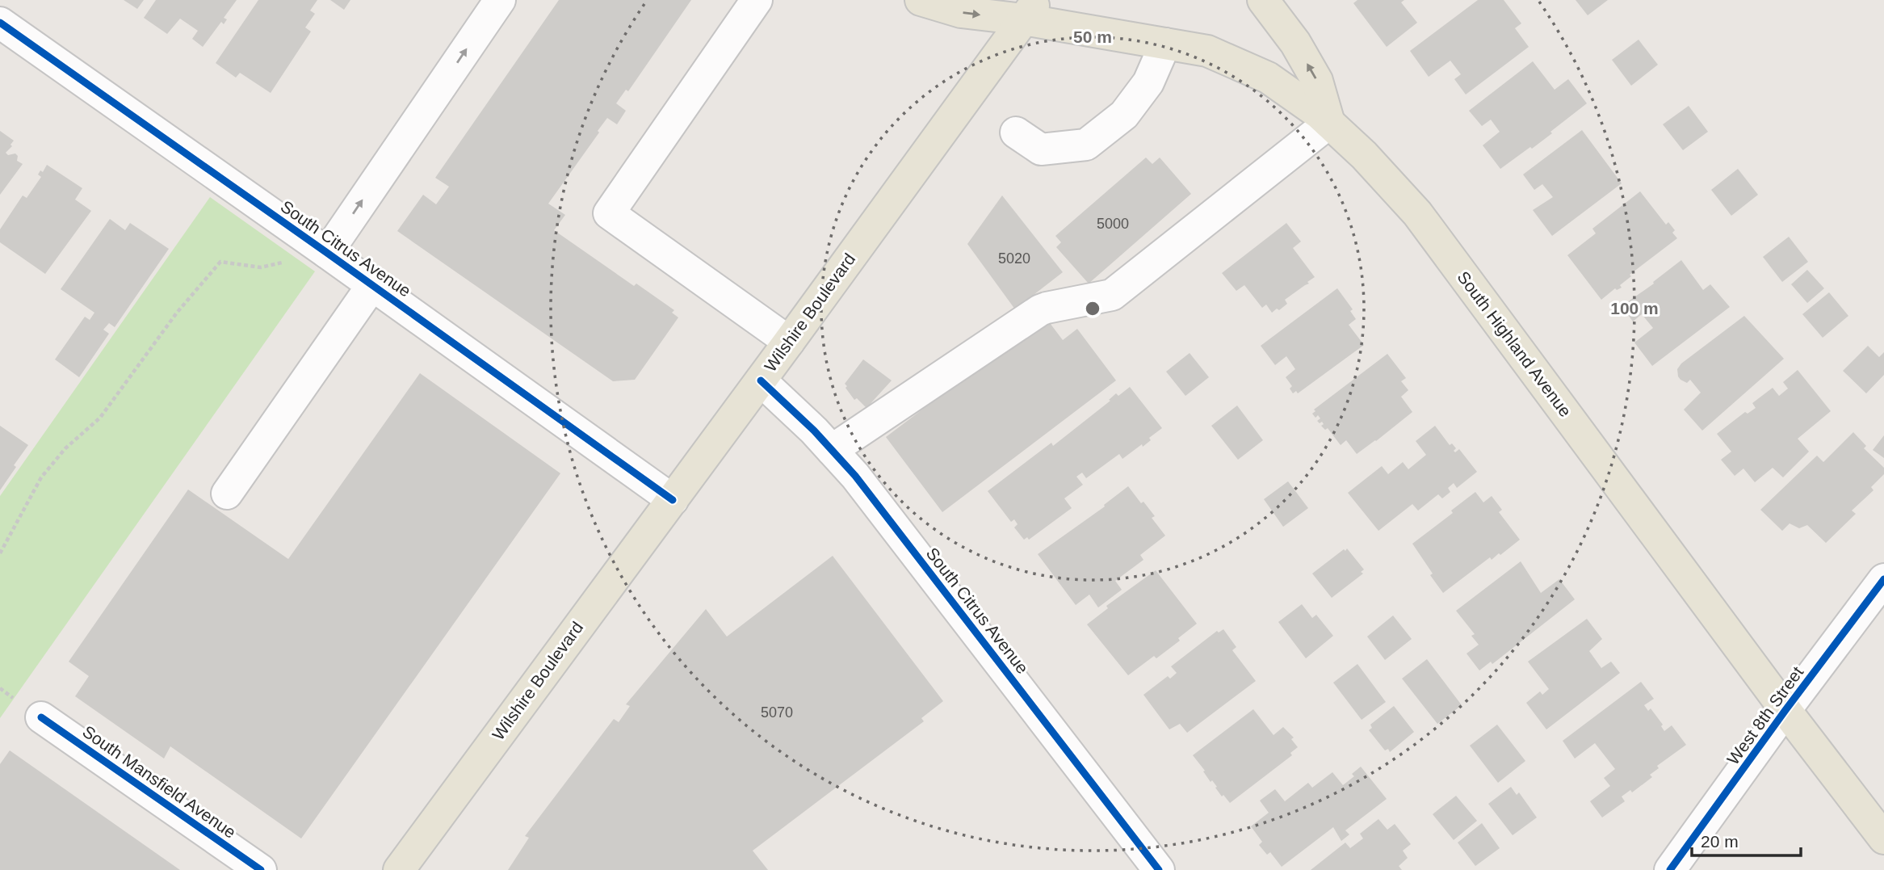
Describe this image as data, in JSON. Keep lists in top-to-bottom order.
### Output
{
  "streets": {
    "main road": ["Wilshire Boulevard", "South Highland Avenue"],
    "street": ["South Citrus Avenue", "West 8th Street", "South Mansfield Avenue"]
  },
  "crossings": [
    ["South Citrus Avenue", "Wilshire Boulevard"],
    ["Wilshire Boulevard", "South Highland Avenue"],
    ["South Highland Avenue", "West 8th Street"]
  ],
  "house_numbers": ["5000", "5020", "5070"],
  "scale_bar": "20 m",
  "rings": ["50 m", "100 m"]
}
